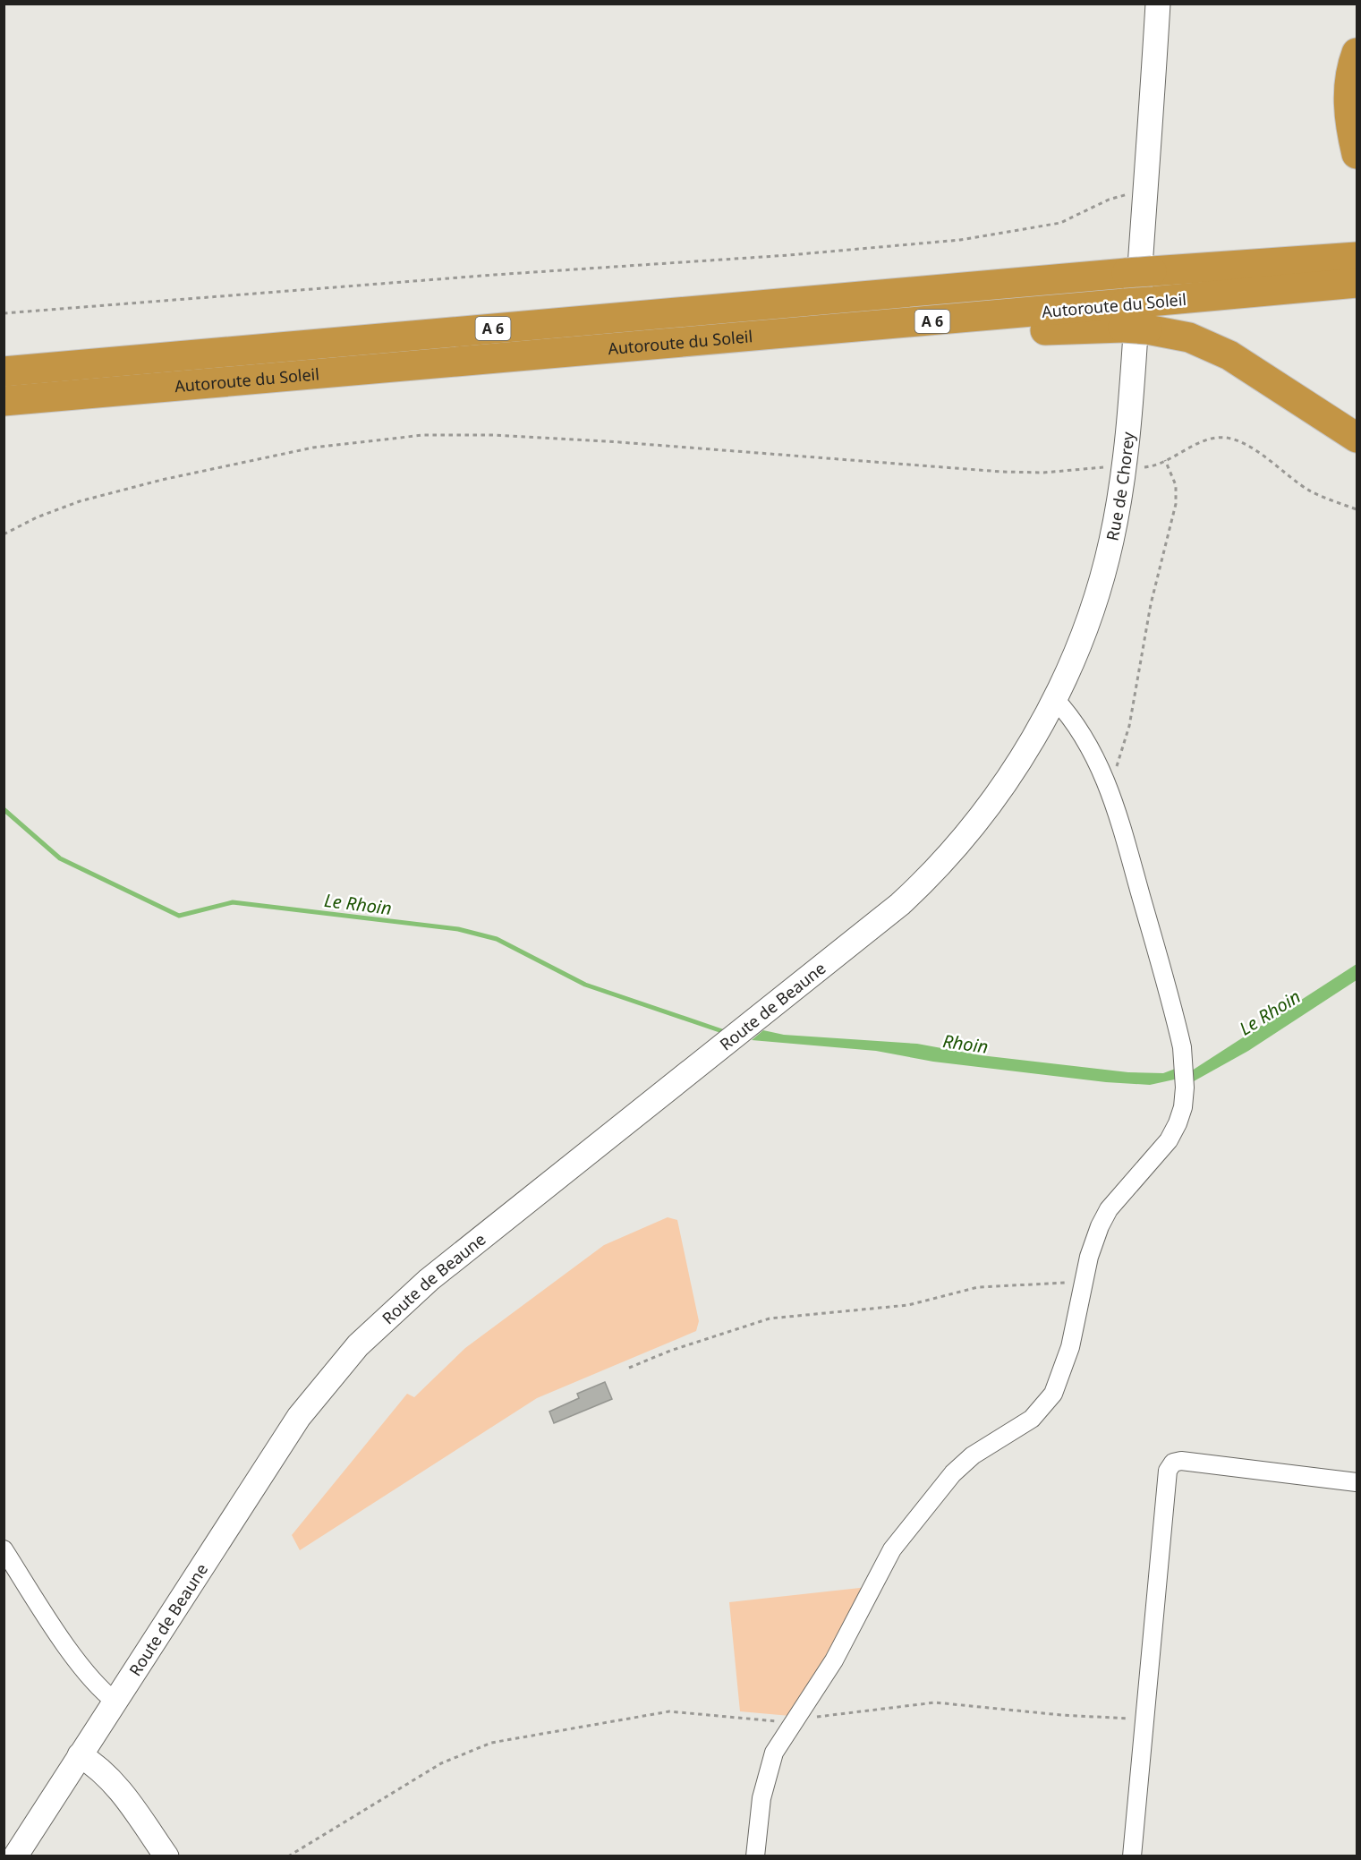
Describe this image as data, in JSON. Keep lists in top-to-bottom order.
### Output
{
  "streets": {
    "highway": ["Autoroute du Soleil", "A 6"],
    "street": ["Rue de Chorey", "Route de Beaune"]
  },
  "crossings": [
    ["Rue de Chorey", "Route de Beaune"]
  ],
  "water": ["Le Rhoin", "Rhoin"]
}
